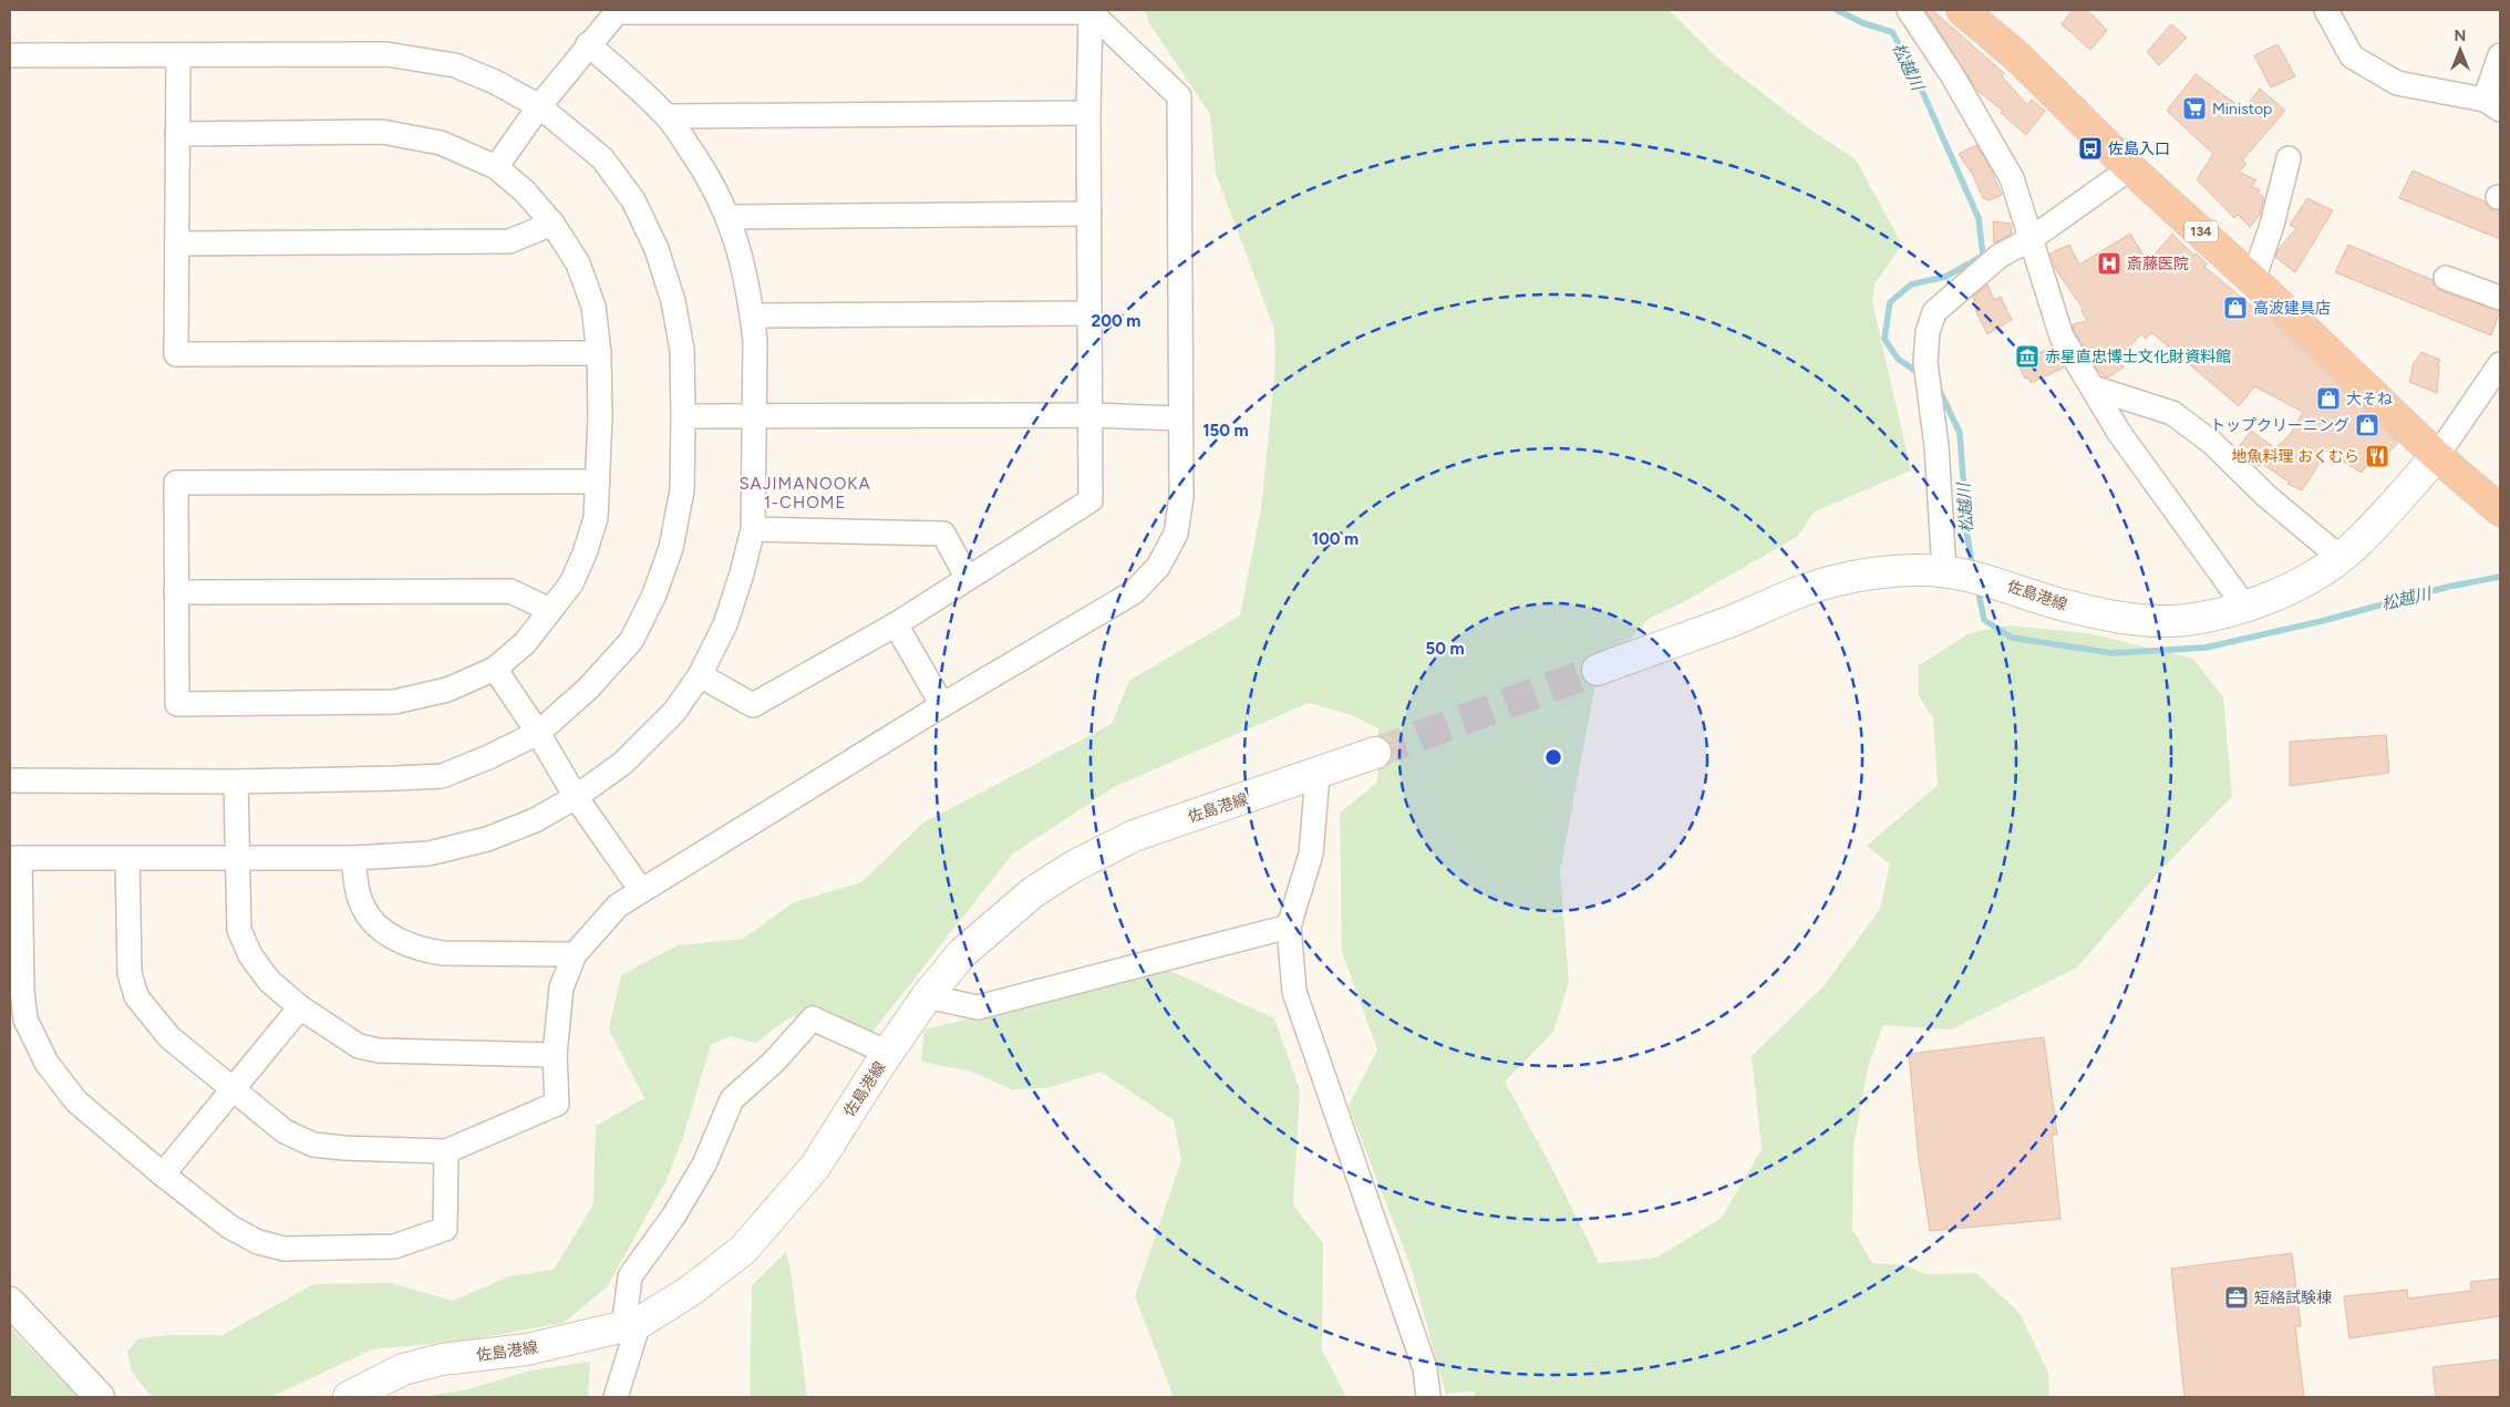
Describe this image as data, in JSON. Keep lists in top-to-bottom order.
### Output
{
  "streets": {
    "highway": ["134"],
    "main road": ["佐島港線"]
  },
  "crossings": [
    ["134", "佐島港線"]
  ],
  "districts": ["SAJIMANOOKA 1-CHOME"],
  "water": ["松越川"],
  "places": {
    "supermarket": ["Ministop"],
    "bus stop": ["佐島入口"],
    "hospital": ["斎藤医院"],
    "shop": ["高波建具店", "大そね", "トップクリーニング"],
    "museum": ["赤星直忠博士文化財資料館"],
    "restaurant": ["地魚料理 おくむら"],
    "office": ["短絡試験棟"]
  },
  "north": "top",
  "rings": [
    "200 m",
    "150 m",
    "100 m",
    "50 m"
  ]
}
